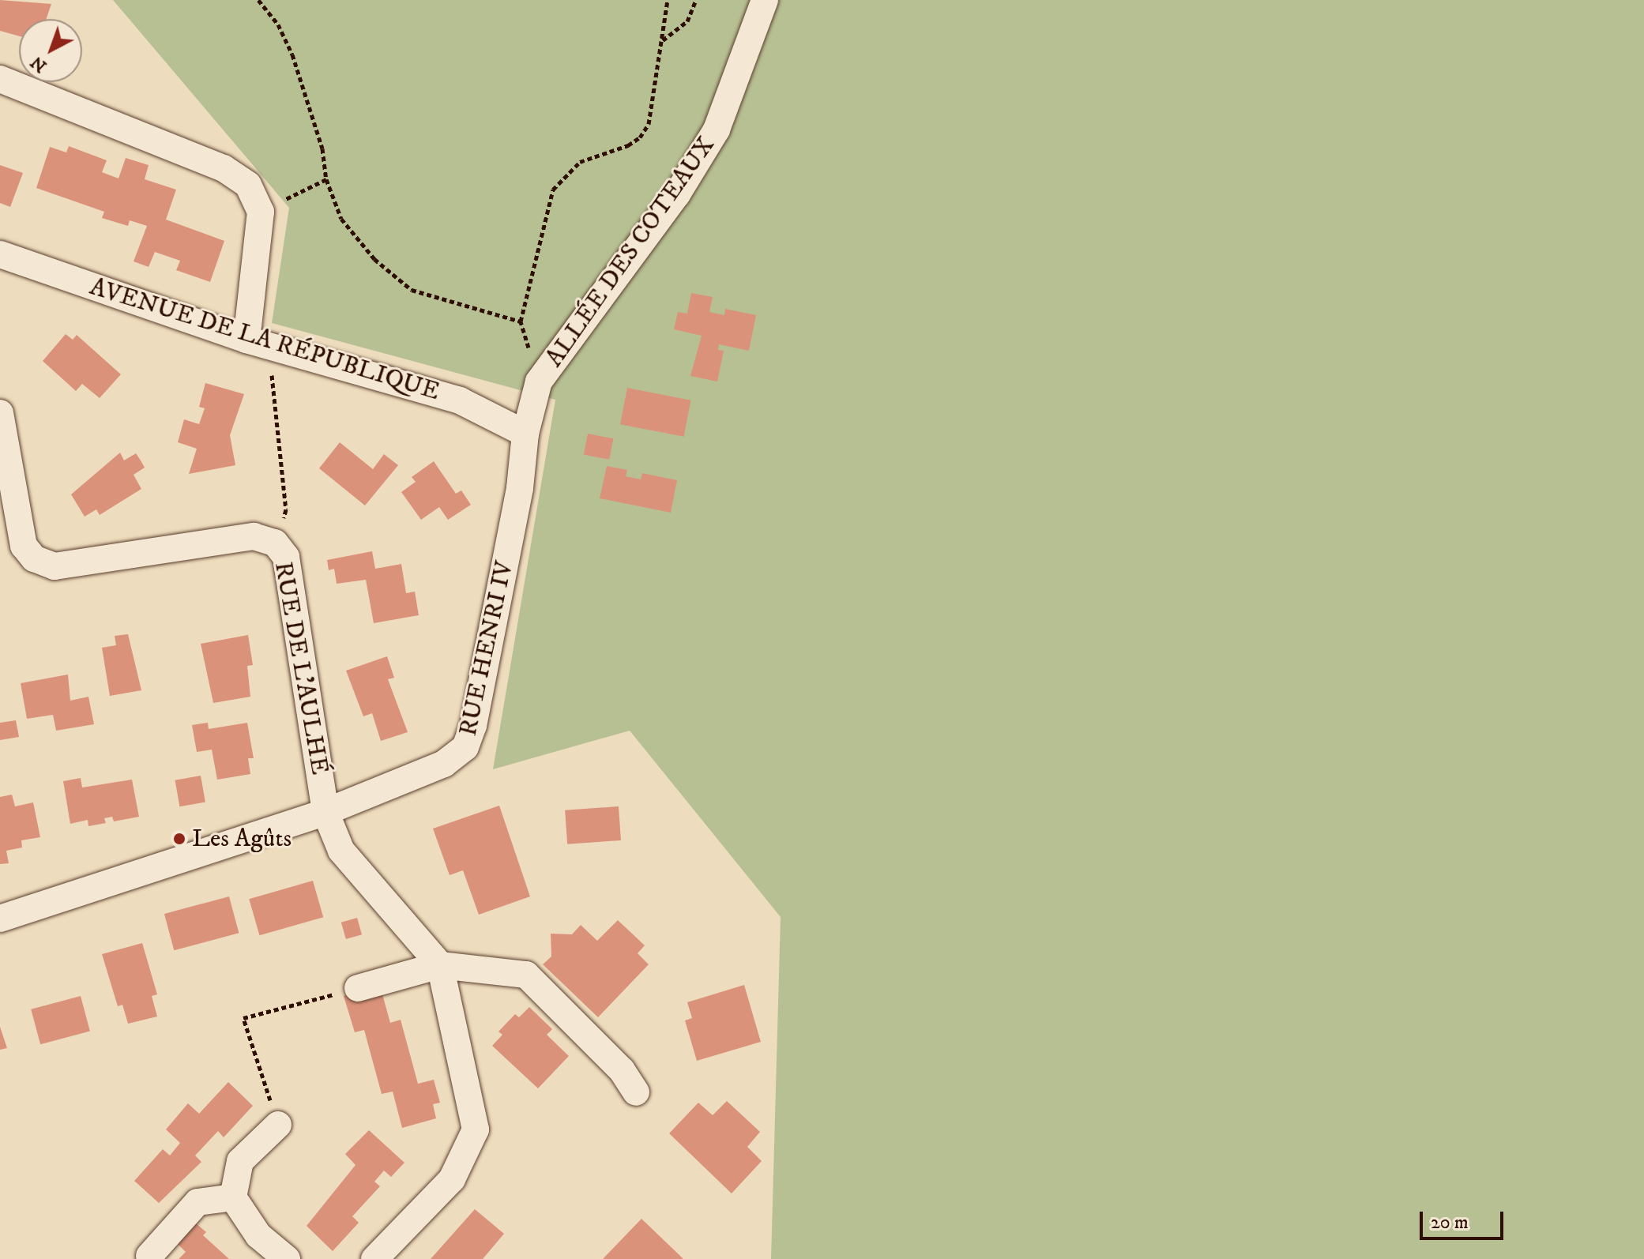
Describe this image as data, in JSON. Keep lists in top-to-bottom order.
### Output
{
  "streets": {
    "street": [
      "ALLÉE DES COTEAUX",
      "AVENUE DE LA RÉPUBLIQUE",
      "RUE HENRI IV",
      "RUE DE L'AULHÉ"
    ]
  },
  "crossings": [
    ["ALLÉE DES COTEAUX", "AVENUE DE LA RÉPUBLIQUE"],
    ["ALLÉE DES COTEAUX", "RUE HENRI IV"],
    ["AVENUE DE LA RÉPUBLIQUE", "RUE HENRI IV"],
    ["RUE HENRI IV", "RUE DE L'AULHÉ"]
  ],
  "places": ["Les Agûts"],
  "scale_bar": "20 m",
  "north": "bottom left"
}
